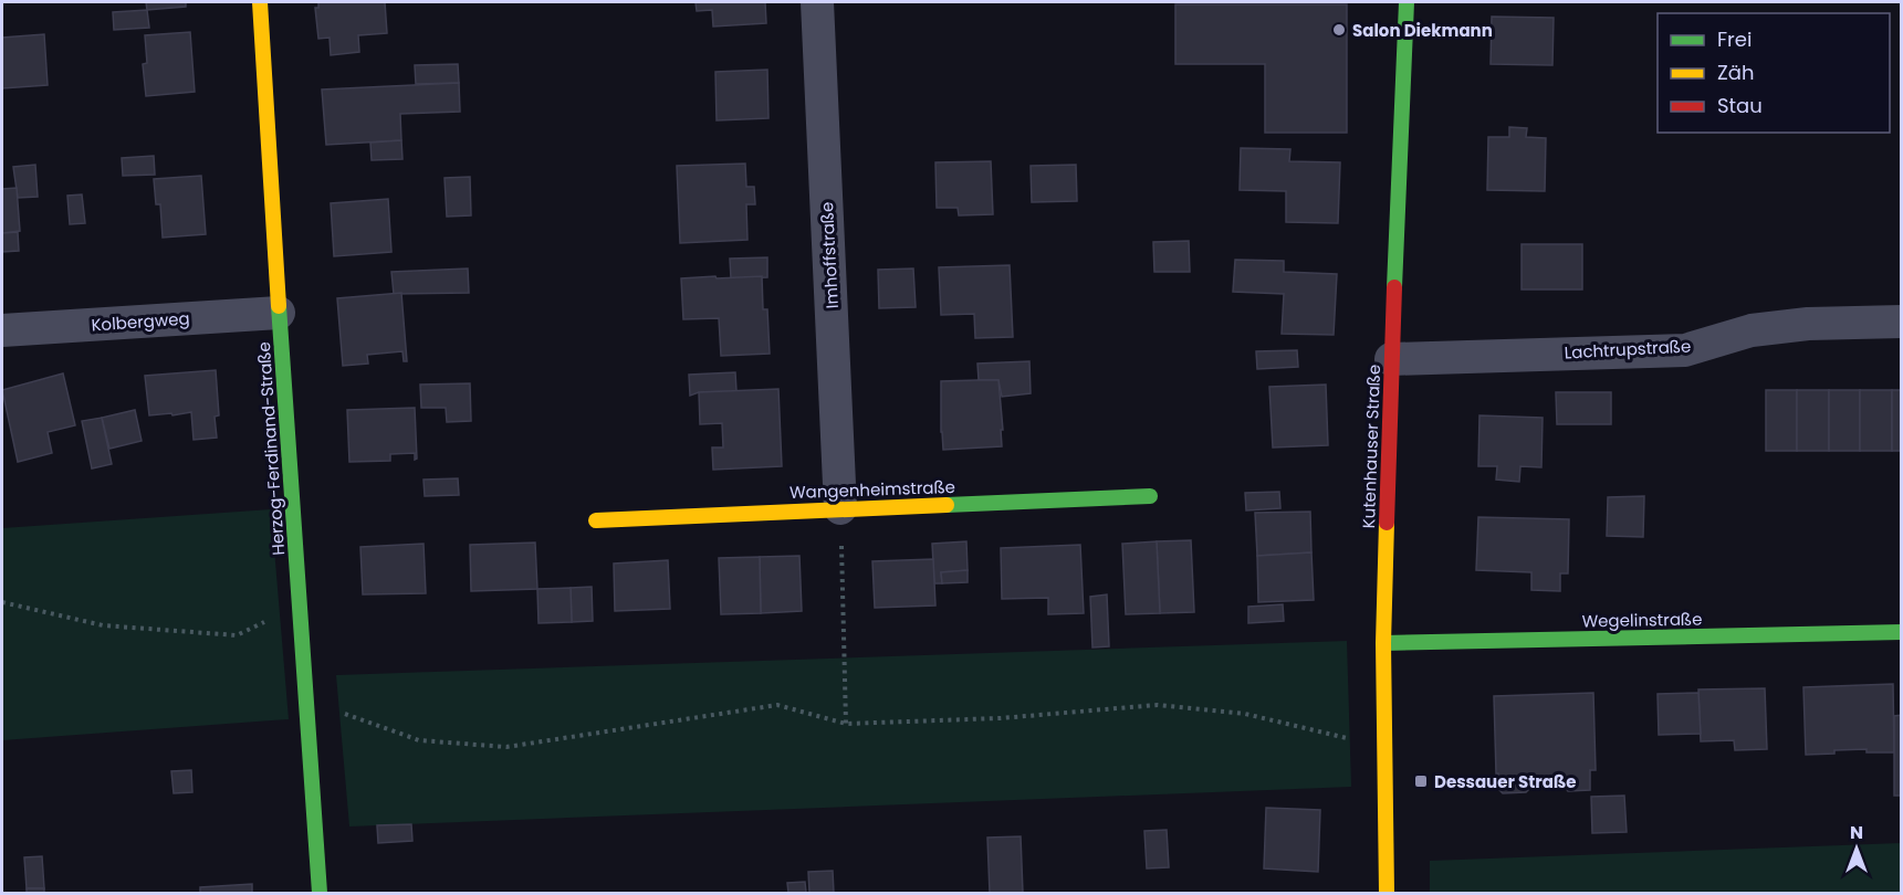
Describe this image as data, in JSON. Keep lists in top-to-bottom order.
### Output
{
  "streets": {
    "street": [
      "Imhoffstraße",
      "Kolbergweg",
      "Lachtrupstraße",
      "Kutenhauser Straße",
      "Herzog-Ferdinand-Straße",
      "Wangenheimstraße",
      "Wegelinstraße"
    ]
  },
  "crossings": [
    ["Imhoffstraße", "Wangenheimstraße"],
    ["Kolbergweg", "Herzog-Ferdinand-Straße"],
    ["Lachtrupstraße", "Kutenhauser Straße"],
    ["Kutenhauser Straße", "Wegelinstraße"]
  ],
  "places": {
    "other": ["Salon Diekmann"],
    "transit": ["Dessauer Straße"]
  },
  "legend": ["Frei", "Zäh", "Stau"],
  "north": "top"
}
